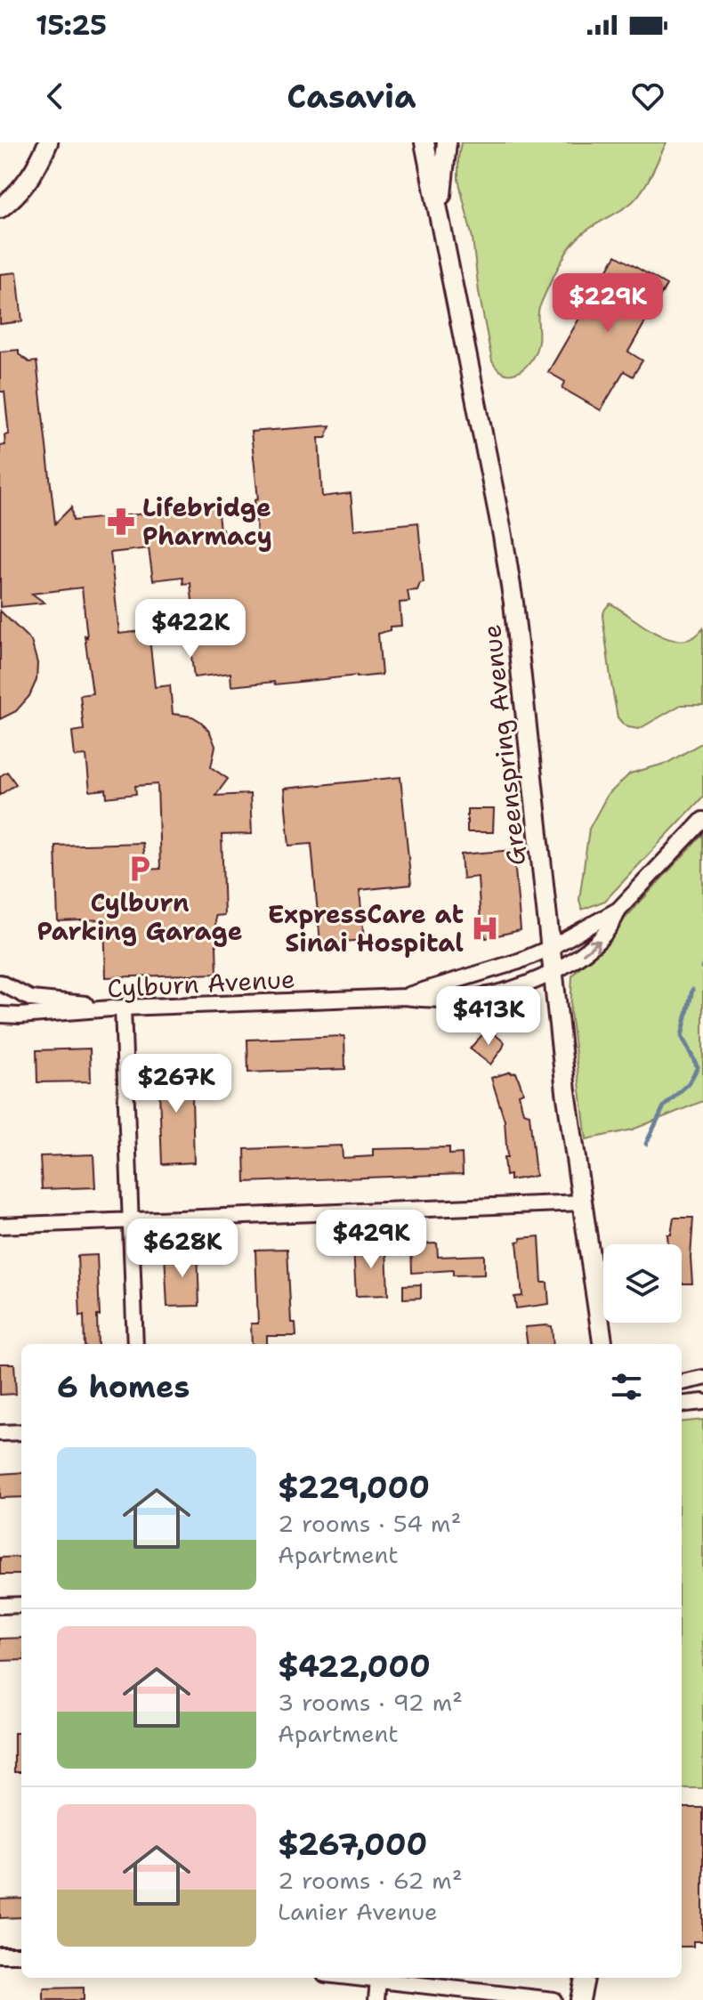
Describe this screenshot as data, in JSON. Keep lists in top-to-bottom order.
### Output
{
  "streets": {
    "main road": ["Greenspring Avenue"],
    "street": ["Cylburn Avenue"]
  },
  "crossings": [
    ["Greenspring Avenue", "Cylburn Avenue"]
  ],
  "places": {
    "pharmacy": ["Lifebridge Pharmacy"],
    "parking": ["Cylburn Parking Garage"],
    "hospital": ["ExpressCare at Sinai Hospital"]
  },
  "page": {
    "status": "15:25",
    "header": "Casavia",
    "price": [
      "$229K",
      "$422K",
      "$413K",
      "$267K",
      "$429K",
      "$628K"
    ],
    "heading": "6 homes",
    "list": [
      {
        "name": "$229,000",
        "note": "2 rooms · 54 m² · Apartment"
      },
      {
        "name": "$422,000",
        "note": "3 rooms · 92 m² · Apartment"
      },
      {
        "name": "$267,000",
        "note": "2 rooms · 62 m² · Lanier Avenue"
      }
    ]
  }
}
